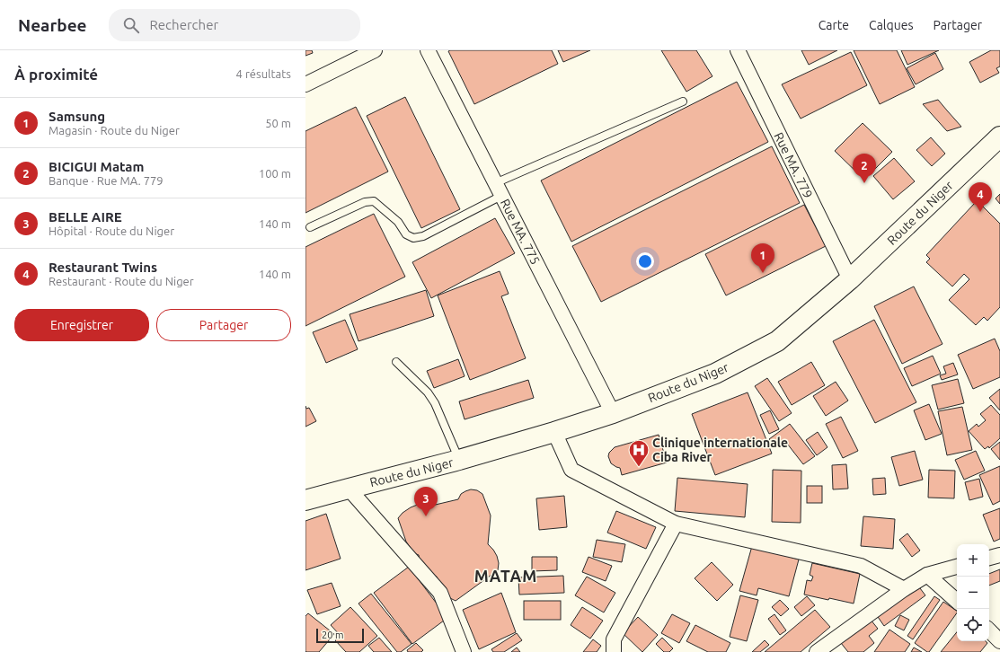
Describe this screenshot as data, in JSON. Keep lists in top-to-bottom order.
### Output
{
  "streets": {
    "main road": ["Route du Niger"],
    "street": ["Rue MA. 779", "Rue MA. 775"]
  },
  "crossings": [
    ["Rue MA. 779", "Route du Niger"],
    ["Route du Niger", "Rue MA. 775"]
  ],
  "districts": ["MATAM"],
  "places": {
    "hospital": ["Clinique internationale Ciba River"]
  },
  "scale_bar": "20 m",
  "page": {
    "header": "Nearbee",
    "search": "Rechercher",
    "nav": ["Carte", "Calques", "Partager"],
    "heading": ["À proximité", "4 résultats"],
    "list": [
      {
        "mark": "1",
        "name": "Samsung",
        "note": "Magasin · Route du Niger",
        "value": "50 m"
      },
      {
        "mark": "2",
        "name": "BICIGUI Matam",
        "note": "Banque · Rue MA. 779",
        "value": "100 m"
      },
      {
        "mark": "3",
        "name": "BELLE AIRE",
        "note": "Hôpital · Route du Niger",
        "value": "140 m"
      },
      {
        "mark": "4",
        "name": "Restaurant Twins",
        "note": "Restaurant · Route du Niger",
        "value": "140 m"
      }
    ],
    "pins": [
      "2",
      "4",
      "1",
      "3"
    ],
    "buttons": ["Enregistrer", "Partager"],
    "map_buttons": ["+", "−"],
    "scale": "20 m"
  }
}
